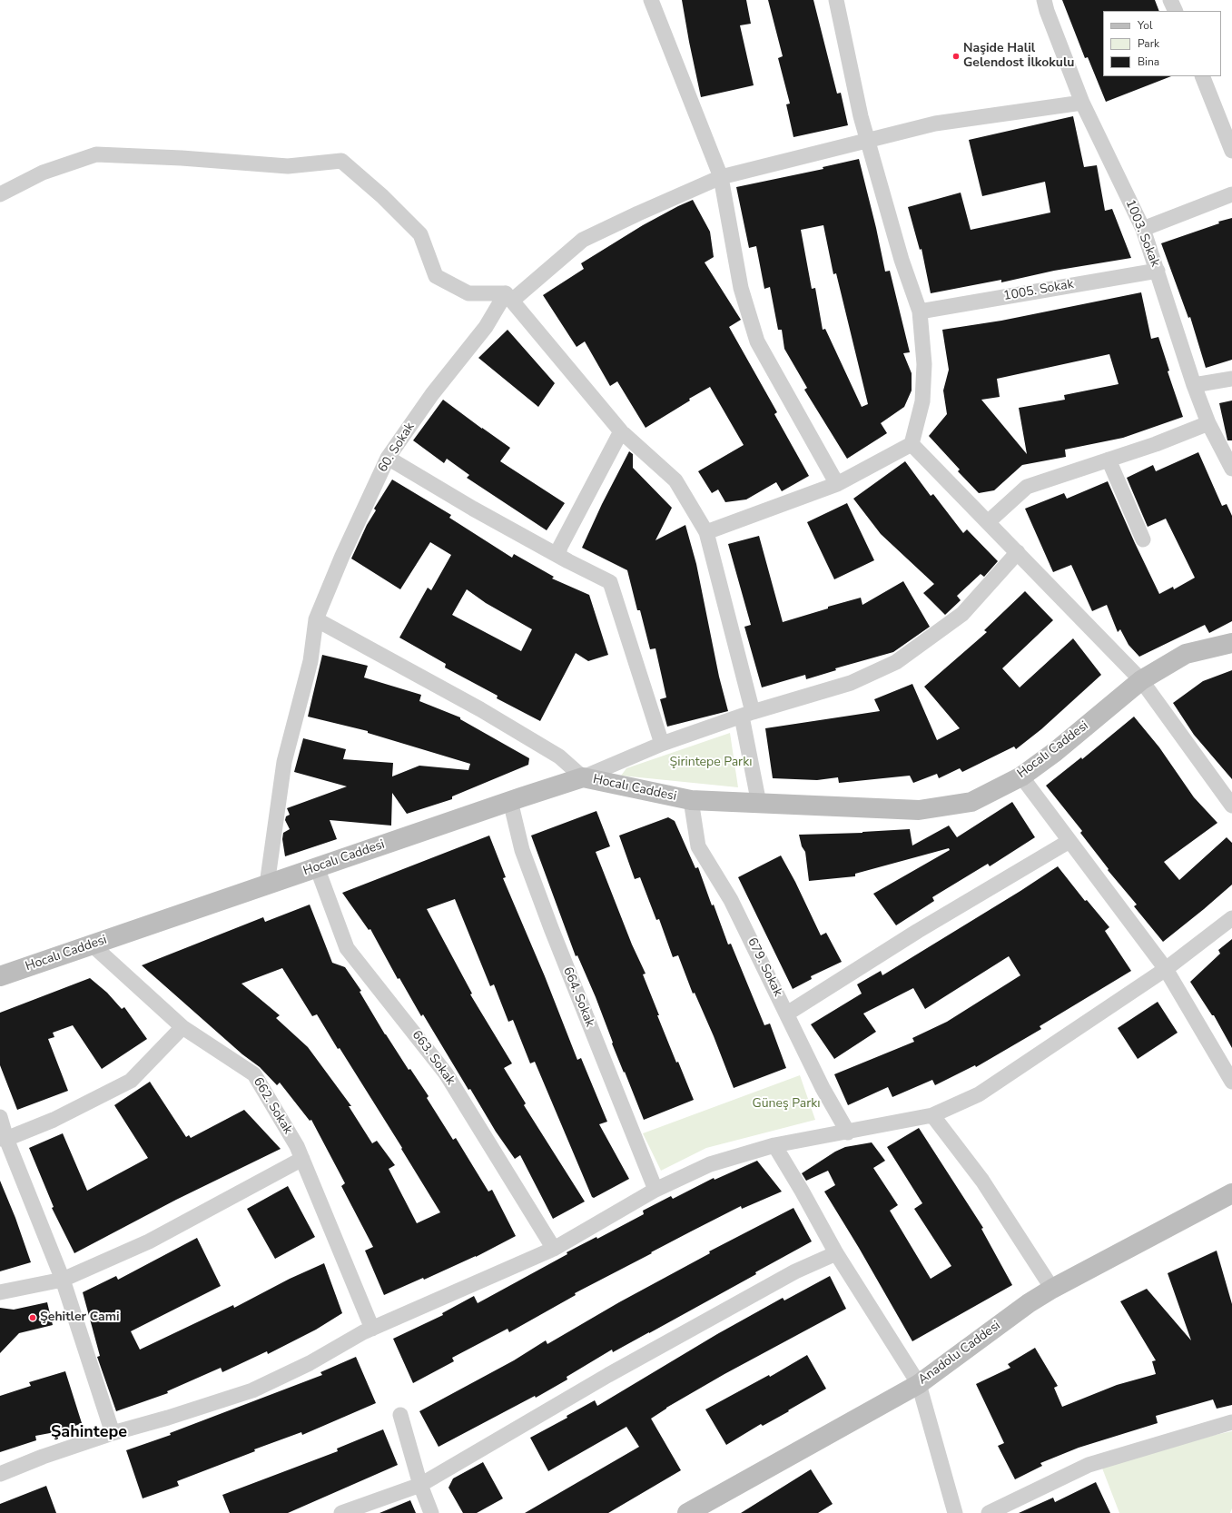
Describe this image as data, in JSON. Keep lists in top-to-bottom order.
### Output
{
  "streets": {
    "street": [
      "1003. Sokak",
      "1005. Sokak",
      "60. Sokak",
      "Hocalı Caddesi",
      "679. Sokak",
      "664. Sokak",
      "663. Sokak",
      "662. Sokak",
      "Anadolu Caddesi"
    ]
  },
  "crossings": [
    ["1003. Sokak", "1005. Sokak"],
    ["1003. Sokak", "60. Sokak"],
    ["60. Sokak", "Hocalı Caddesi"],
    ["Hocalı Caddesi", "679. Sokak"],
    ["Hocalı Caddesi", "664. Sokak"],
    ["Hocalı Caddesi", "663. Sokak"],
    ["Hocalı Caddesi", "662. Sokak"]
  ],
  "districts": ["Şahintepe"],
  "parks": ["Şirintepe Parkı", "Güneş Parkı"],
  "places": ["Naşide Halil Gelendost İlkokulu", "Şehitler Cami"],
  "legend": ["Yol", "Park", "Bina"]
}
